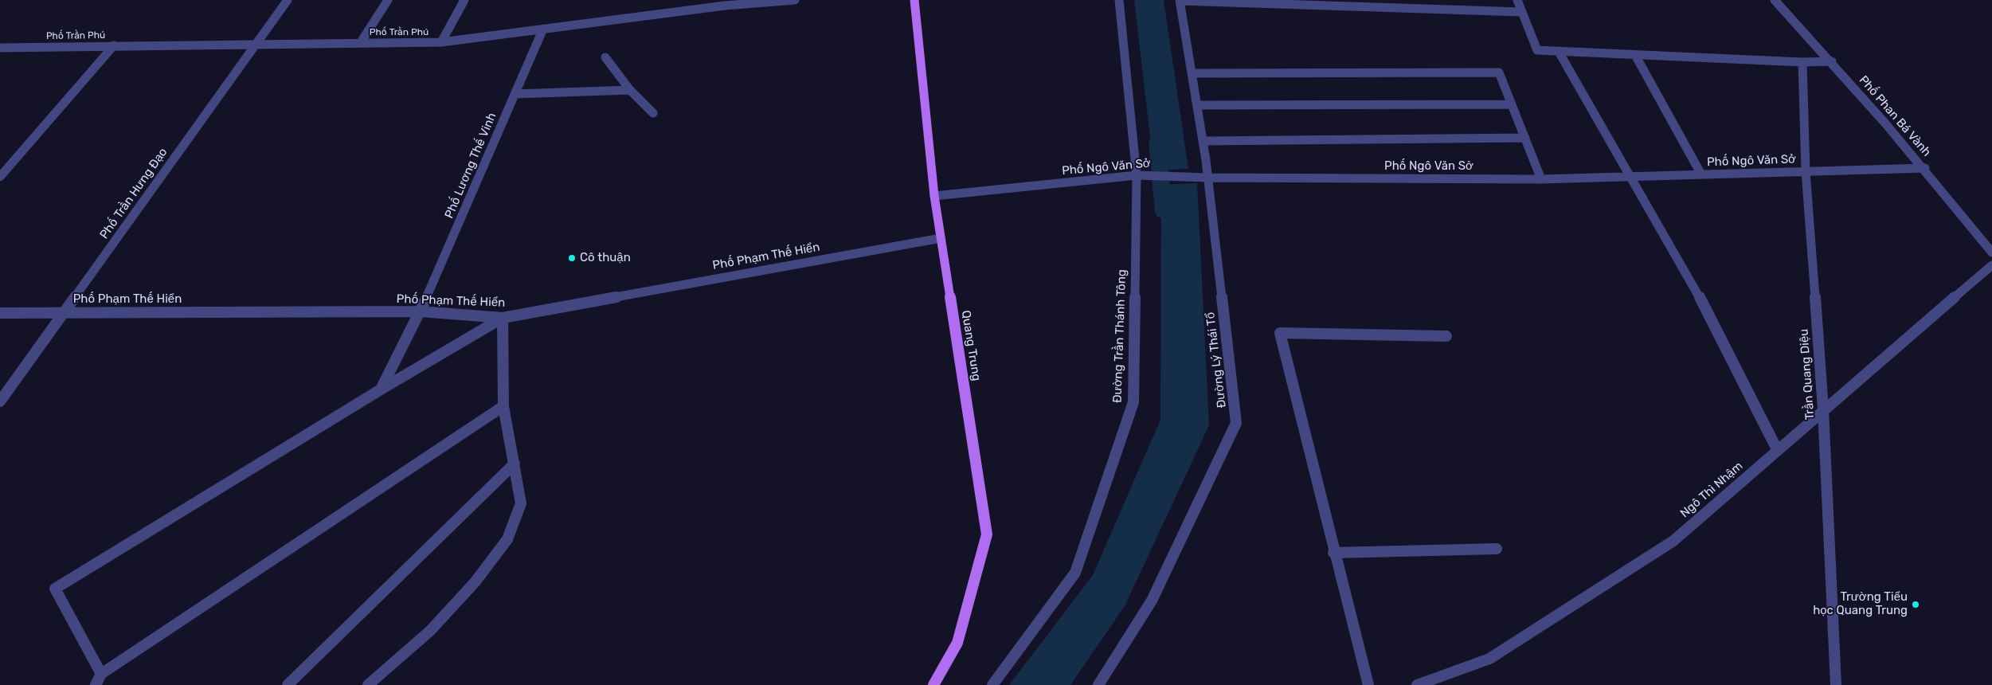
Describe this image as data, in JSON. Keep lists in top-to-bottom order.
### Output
{
  "streets": {
    "main road": ["Quang Trung"],
    "street": [
      "Phố Trần Phú",
      "Phố Phan Bá Vành",
      "Phố Ngô Văn Sở",
      "Phố Lương Thế Vinh",
      "Phố Trần Hưng Đạo",
      "Phố Phạm Thế Hiển",
      "Đường Trần Thánh Tông",
      "Đường Lý Thái Tổ",
      "Trần Quang Diệu",
      "Ngô Thì Nhậm"
    ]
  },
  "crossings": [
    ["Phố Trần Phú", "Phố Lương Thế Vinh"],
    ["Phố Trần Phú", "Phố Trần Hưng Đạo"],
    ["Phố Phan Bá Vành", "Phố Ngô Văn Sở"],
    ["Phố Ngô Văn Sở", "Đường Trần Thánh Tông"],
    ["Phố Ngô Văn Sở", "Quang Trung"],
    ["Phố Ngô Văn Sở", "Đường Lý Thái Tổ"],
    ["Phố Ngô Văn Sở", "Trần Quang Diệu"],
    ["Phố Lương Thế Vinh", "Phố Phạm Thế Hiển"],
    ["Phố Trần Hưng Đạo", "Phố Phạm Thế Hiển"],
    ["Phố Phạm Thế Hiển", "Quang Trung"],
    ["Trần Quang Diệu", "Ngô Thì Nhậm"]
  ],
  "places": ["Cô thuận", "Trường Tiểu học Quang Trung"]
}
